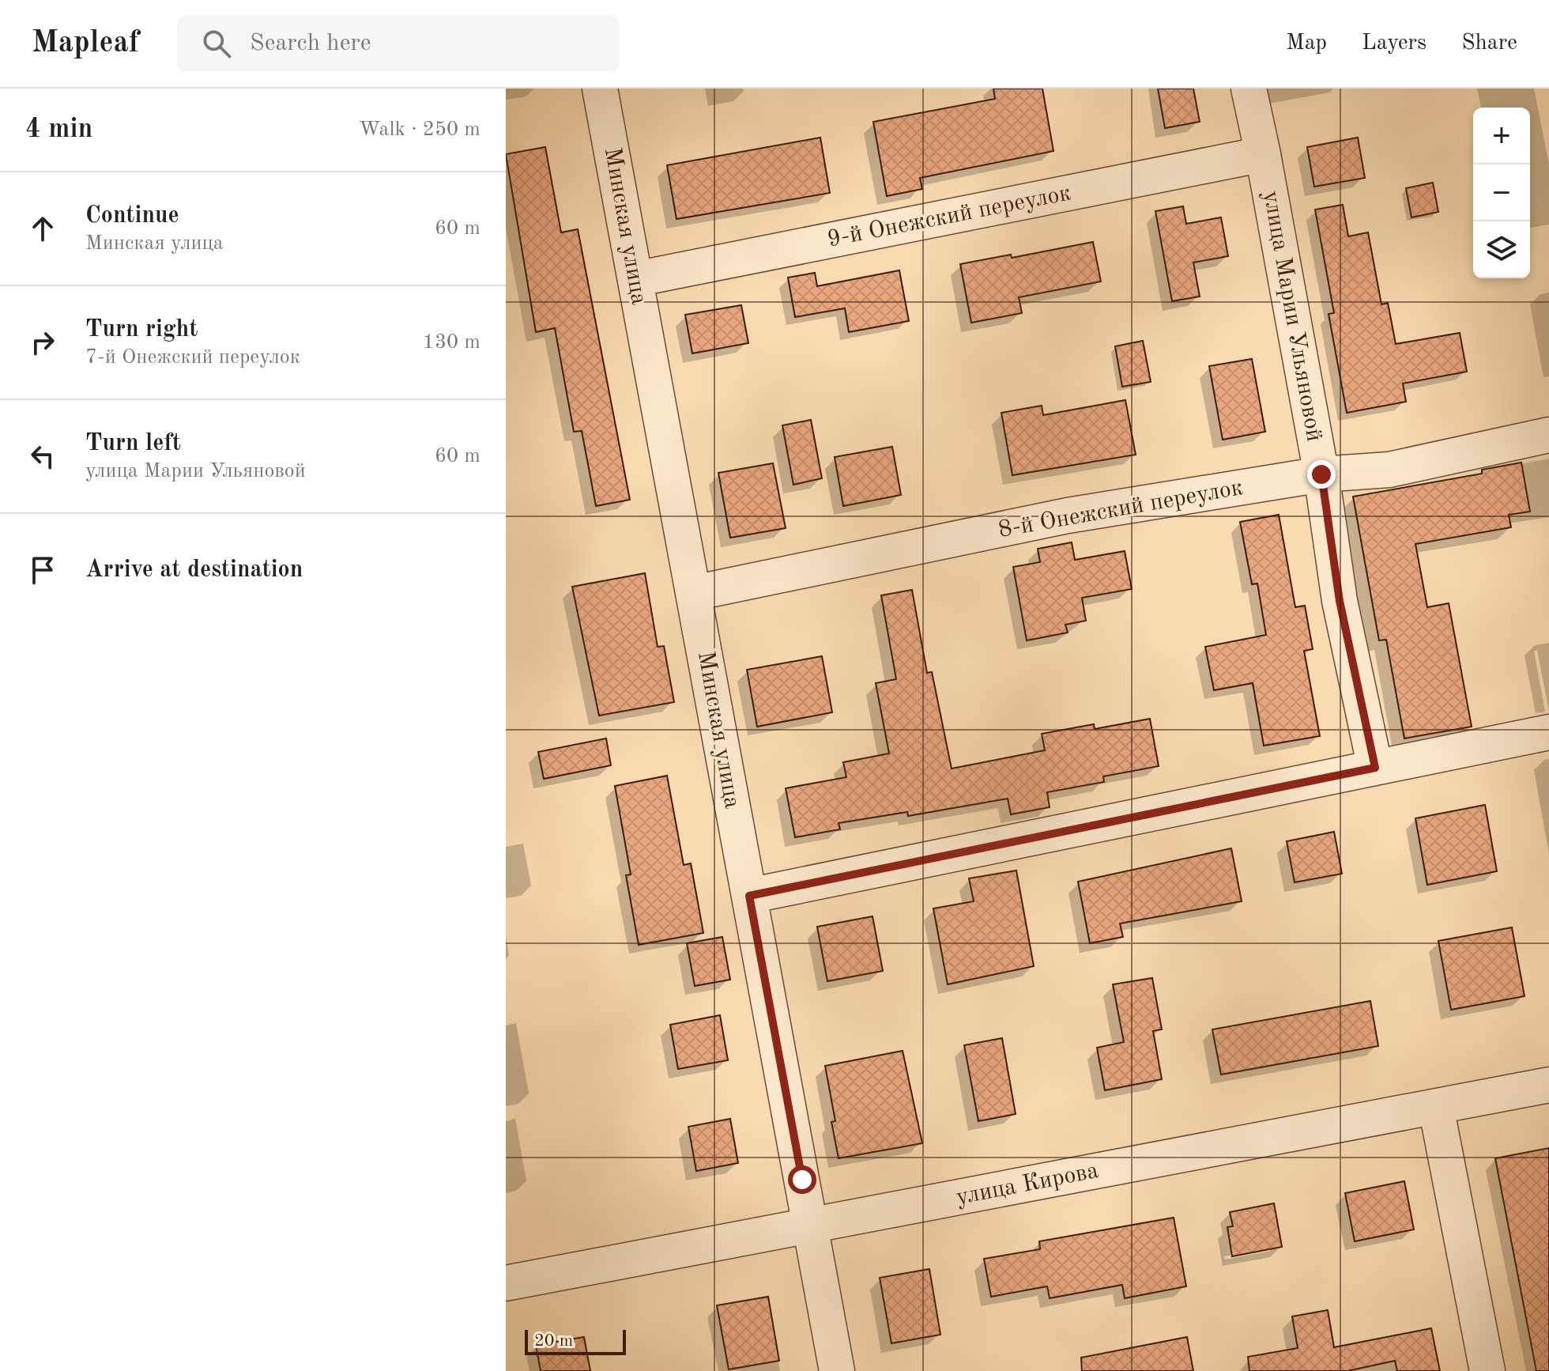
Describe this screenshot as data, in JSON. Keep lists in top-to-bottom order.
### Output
{
  "streets": {
    "street": [
      "9-й Онежский переулок",
      "Минская улица",
      "улица Марии Ульяновой",
      "8-й Онежский переулок",
      "улица Кирова"
    ]
  },
  "crossings": [
    ["9-й Онежский переулок", "Минская улица"],
    ["9-й Онежский переулок", "улица Марии Ульяновой"],
    ["Минская улица", "8-й Онежский переулок"],
    ["Минская улица", "улица Кирова"],
    ["улица Марии Ульяновой", "8-й Онежский переулок"]
  ],
  "scale_bar": "20 m",
  "page": {
    "header": "Mapleaf",
    "search": "Search here",
    "nav": ["Map", "Layers", "Share"],
    "heading": ["4 min", "Walk · 250 m"],
    "map_buttons": ["+", "−"],
    "list": [
      ["Continue", "Минская улица", "60 m"],
      ["Turn right", "7-й Онежский переулок", "130 m"],
      ["Turn left", "улица Марии Ульяновой", "60 m"],
      "Arrive at destination"
    ],
    "scale": "20 m"
  }
}
